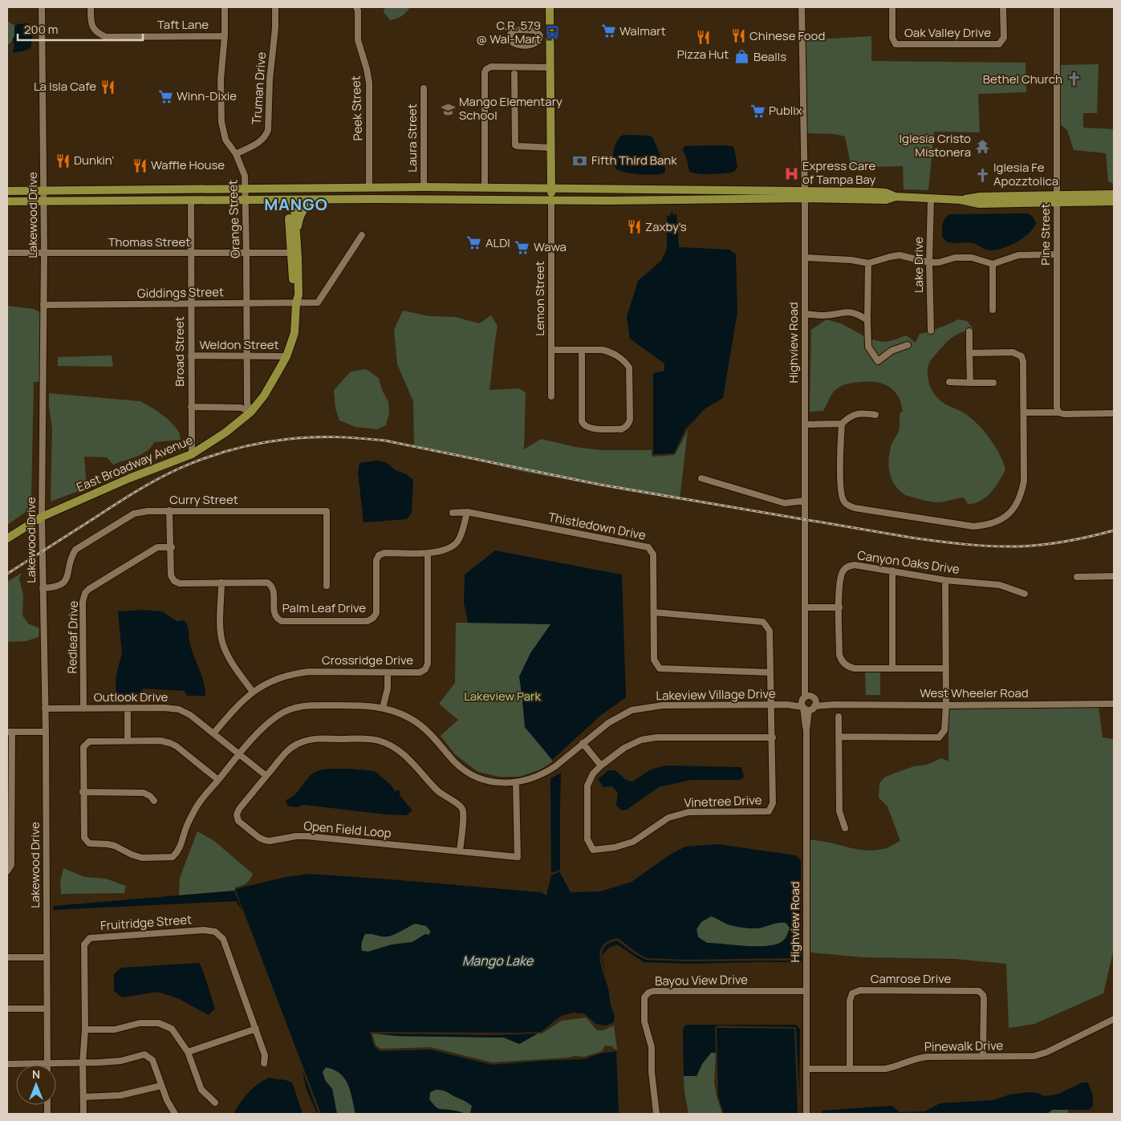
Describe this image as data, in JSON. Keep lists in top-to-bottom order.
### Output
{
  "streets": {
    "main road": ["East Broadway Avenue"],
    "street": [
      "Taft Lane",
      "Oak Valley Drive",
      "Truman Drive",
      "Peek Street",
      "Laura Street",
      "Lakewood Drive",
      "Orange Street",
      "Pine Street",
      "Thomas Street",
      "Lake Drive",
      "Giddings Street",
      "Lemon Street",
      "Highview Road",
      "Weldon Street",
      "Broad Street",
      "Curry Street",
      "Thistledown Drive",
      "Canyon Oaks Drive",
      "Palm Leaf Drive",
      "Redleaf Drive",
      "Crossridge Drive",
      "West Wheeler Road",
      "Lakeview Village Drive",
      "Outlook Drive",
      "Vinetree Drive",
      "Open Field Loop",
      "Fruitridge Street",
      "Camrose Drive",
      "Bayou View Drive",
      "Pinewalk Drive"
    ]
  },
  "crossings": [
    ["Taft Lane", "Orange Street"],
    ["Truman Drive", "Orange Street"],
    ["Lakewood Drive", "Thomas Street"],
    ["Lakewood Drive", "Giddings Street"],
    ["Lakewood Drive", "East Broadway Avenue"],
    ["Lakewood Drive", "Curry Street"],
    ["Lakewood Drive", "Outlook Drive"],
    ["Orange Street", "Thomas Street"],
    ["Orange Street", "Giddings Street"],
    ["Orange Street", "Weldon Street"],
    ["Orange Street", "East Broadway Avenue"],
    ["Thomas Street", "Broad Street"],
    ["Giddings Street", "Broad Street"],
    ["Giddings Street", "East Broadway Avenue"],
    ["Highview Road", "West Wheeler Road"],
    ["Highview Road", "Lakeview Village Drive"],
    ["Highview Road", "Bayou View Drive"],
    ["Highview Road", "Pinewalk Drive"],
    ["Weldon Street", "Broad Street"],
    ["Weldon Street", "East Broadway Avenue"],
    ["Broad Street", "East Broadway Avenue"],
    ["Curry Street", "Palm Leaf Drive"],
    ["Thistledown Drive", "Palm Leaf Drive"],
    ["Thistledown Drive", "Vinetree Drive"],
    ["Palm Leaf Drive", "Redleaf Drive"],
    ["Palm Leaf Drive", "Crossridge Drive"],
    ["Redleaf Drive", "Outlook Drive"],
    ["Crossridge Drive", "Outlook Drive"],
    ["West Wheeler Road", "Lakeview Village Drive"],
    ["Lakeview Village Drive", "Outlook Drive"],
    ["Lakeview Village Drive", "Vinetree Drive"],
    ["Lakeview Village Drive", "Open Field Loop"],
    ["Outlook Drive", "Open Field Loop"],
    ["Camrose Drive", "Pinewalk Drive"]
  ],
  "districts": ["MANGO"],
  "water": ["Mango Lake"],
  "parks": ["Lakeview Park"],
  "places": {
    "supermarket": [
      "Walmart",
      "Winn-Dixie",
      "Publix",
      "ALDI",
      "Wawa"
    ],
    "bus stop": ["C.R. 579 @ Wal-Mart"],
    "restaurant": [
      "Chinese Food",
      "Pizza Hut",
      "La Isla Cafe",
      "Dunkin'",
      "Waffle House",
      "Zaxby's"
    ],
    "shop": ["Bealls"],
    "church": ["Bethel Church", "Iglesia Fe Apozztolica"],
    "school or university": ["Mango Elementary School"],
    "temple": ["Iglesia Cristo Mistonera"],
    "bank": ["Fifth Third Bank"],
    "hospital": ["Express Care of Tampa Bay"]
  },
  "scale_bar": "200 m",
  "north": "top"
}
